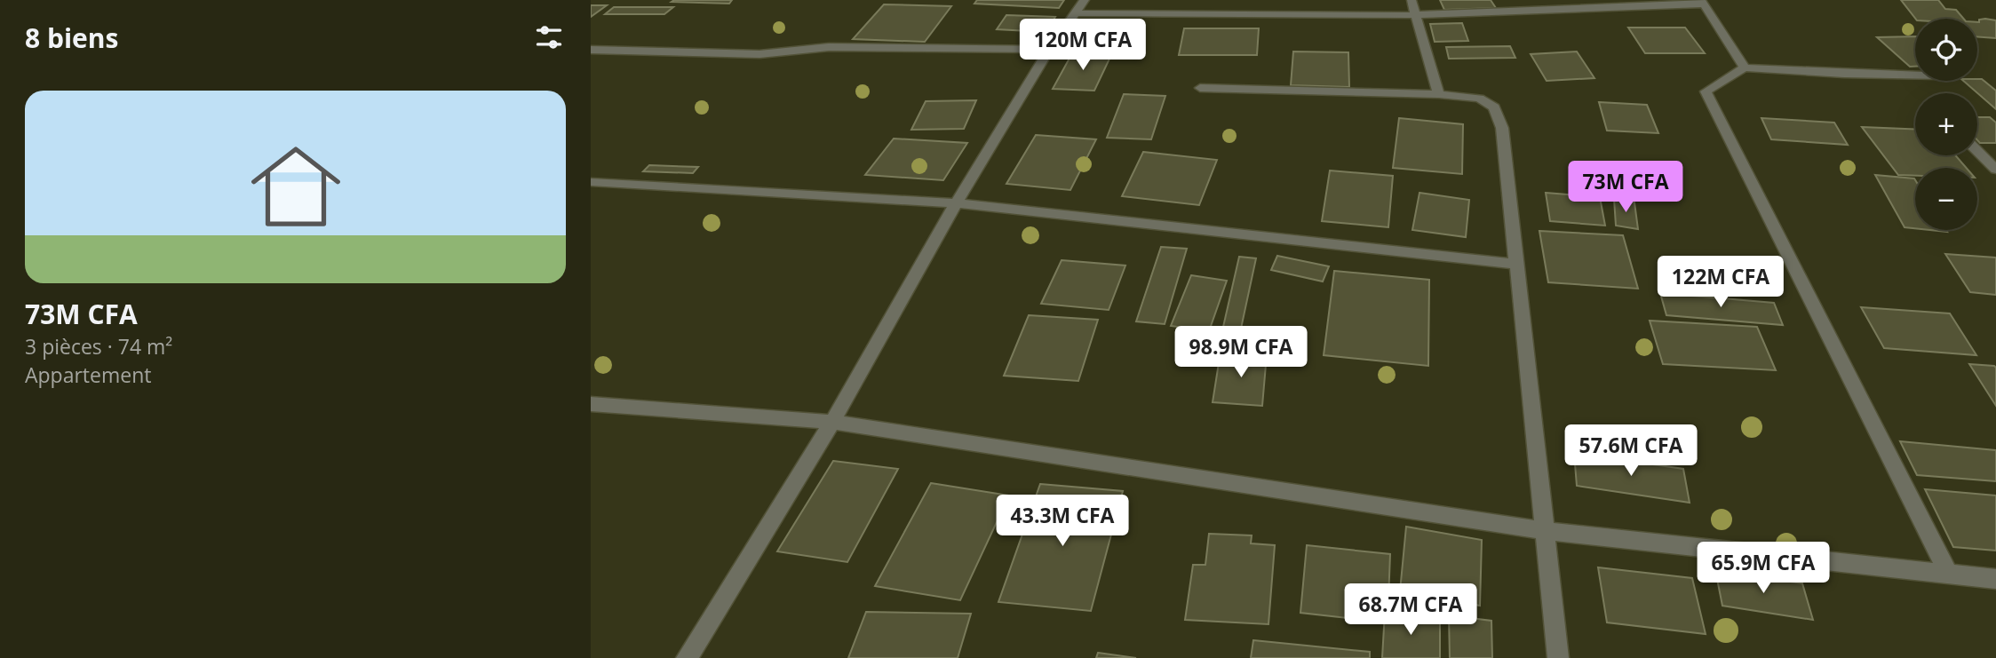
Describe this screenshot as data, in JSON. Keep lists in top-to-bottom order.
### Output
{
  "page": {
    "heading": "8 biens",
    "map_buttons": ["+", "−"],
    "price": [
      "120M CFA",
      "73M CFA",
      "122M CFA",
      "98.9M CFA",
      "57.6M CFA",
      "43.3M CFA",
      "65.9M CFA",
      "68.7M CFA"
    ],
    "list": [
      {
        "name": "73M CFA",
        "note": "3 pièces · 74 m² · Appartement"
      }
    ]
  }
}
